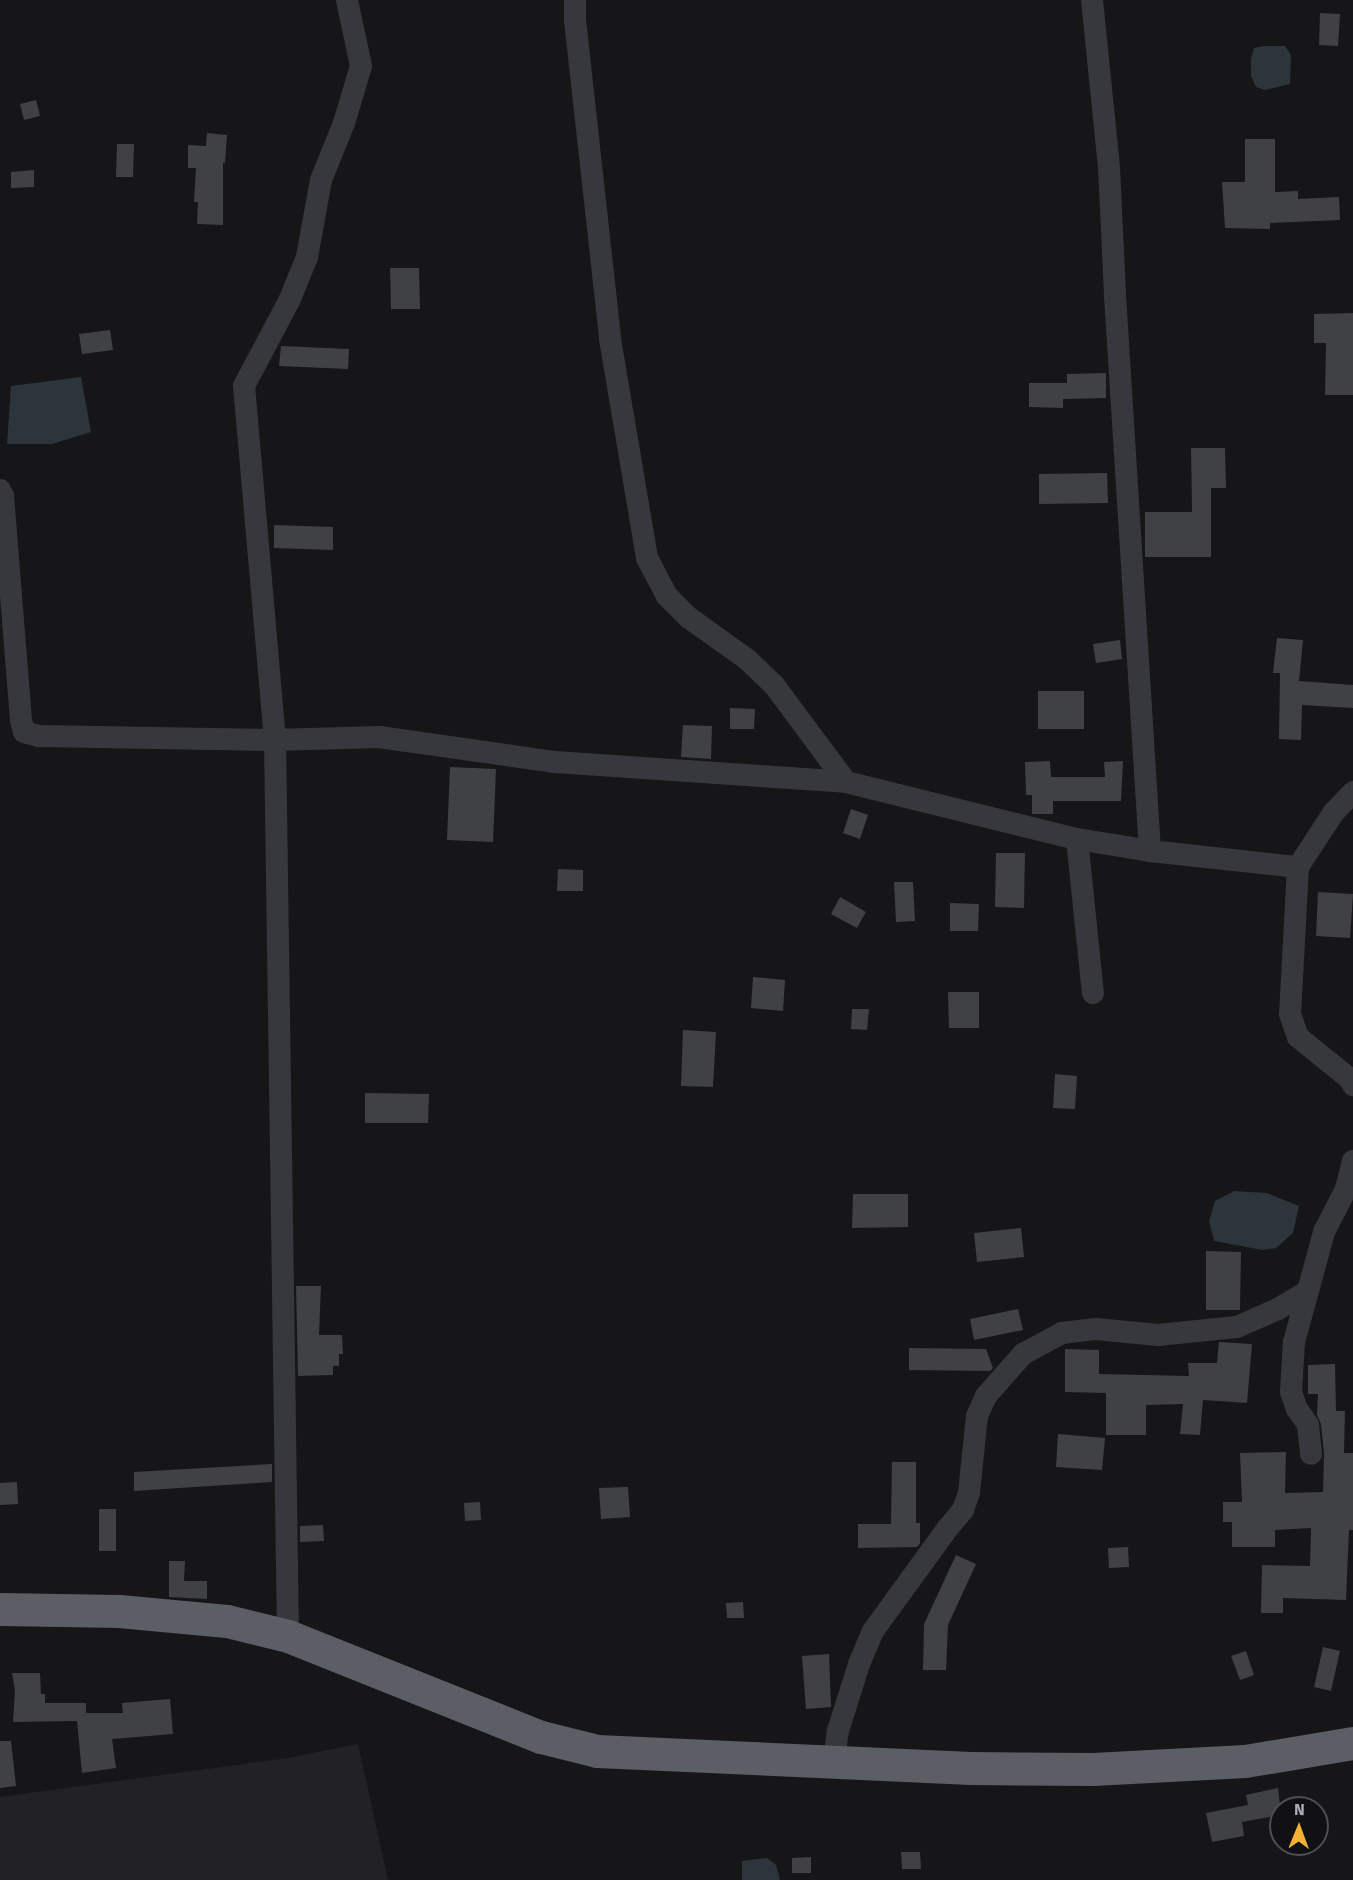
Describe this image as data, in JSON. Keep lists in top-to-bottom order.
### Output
{
  "north": "top"
}
